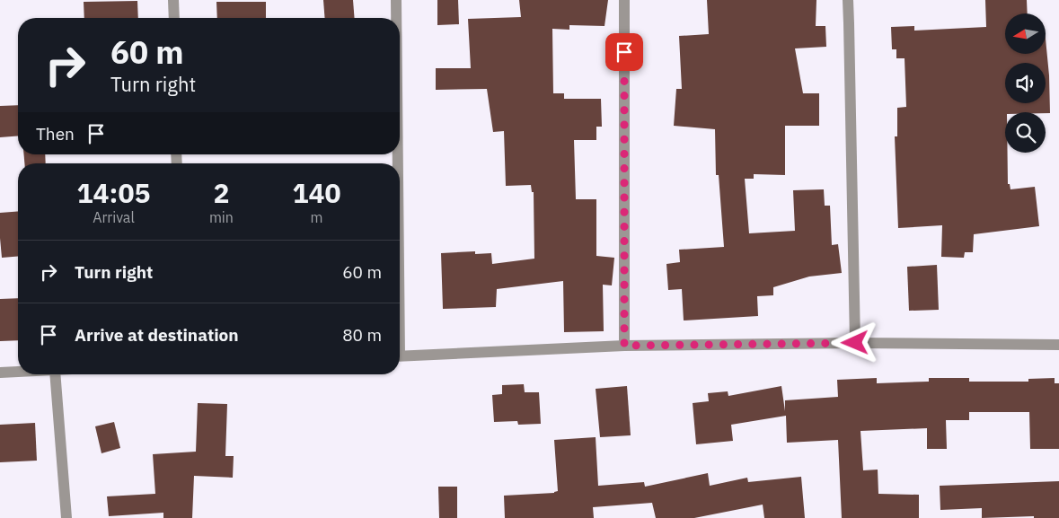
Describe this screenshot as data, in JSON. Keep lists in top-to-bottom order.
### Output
{
  "north": "left",
  "page": {
    "turn": ["60 m", "Turn right"],
    "then": "Then",
    "eta": [
      "14:05",
      "Arrival",
      "2",
      "min",
      "140",
      "m"
    ],
    "list": [
      {
        "name": "Turn right",
        "value": "60 m"
      },
      {
        "name": "Arrive at destination",
        "value": "80 m"
      }
    ]
  }
}
